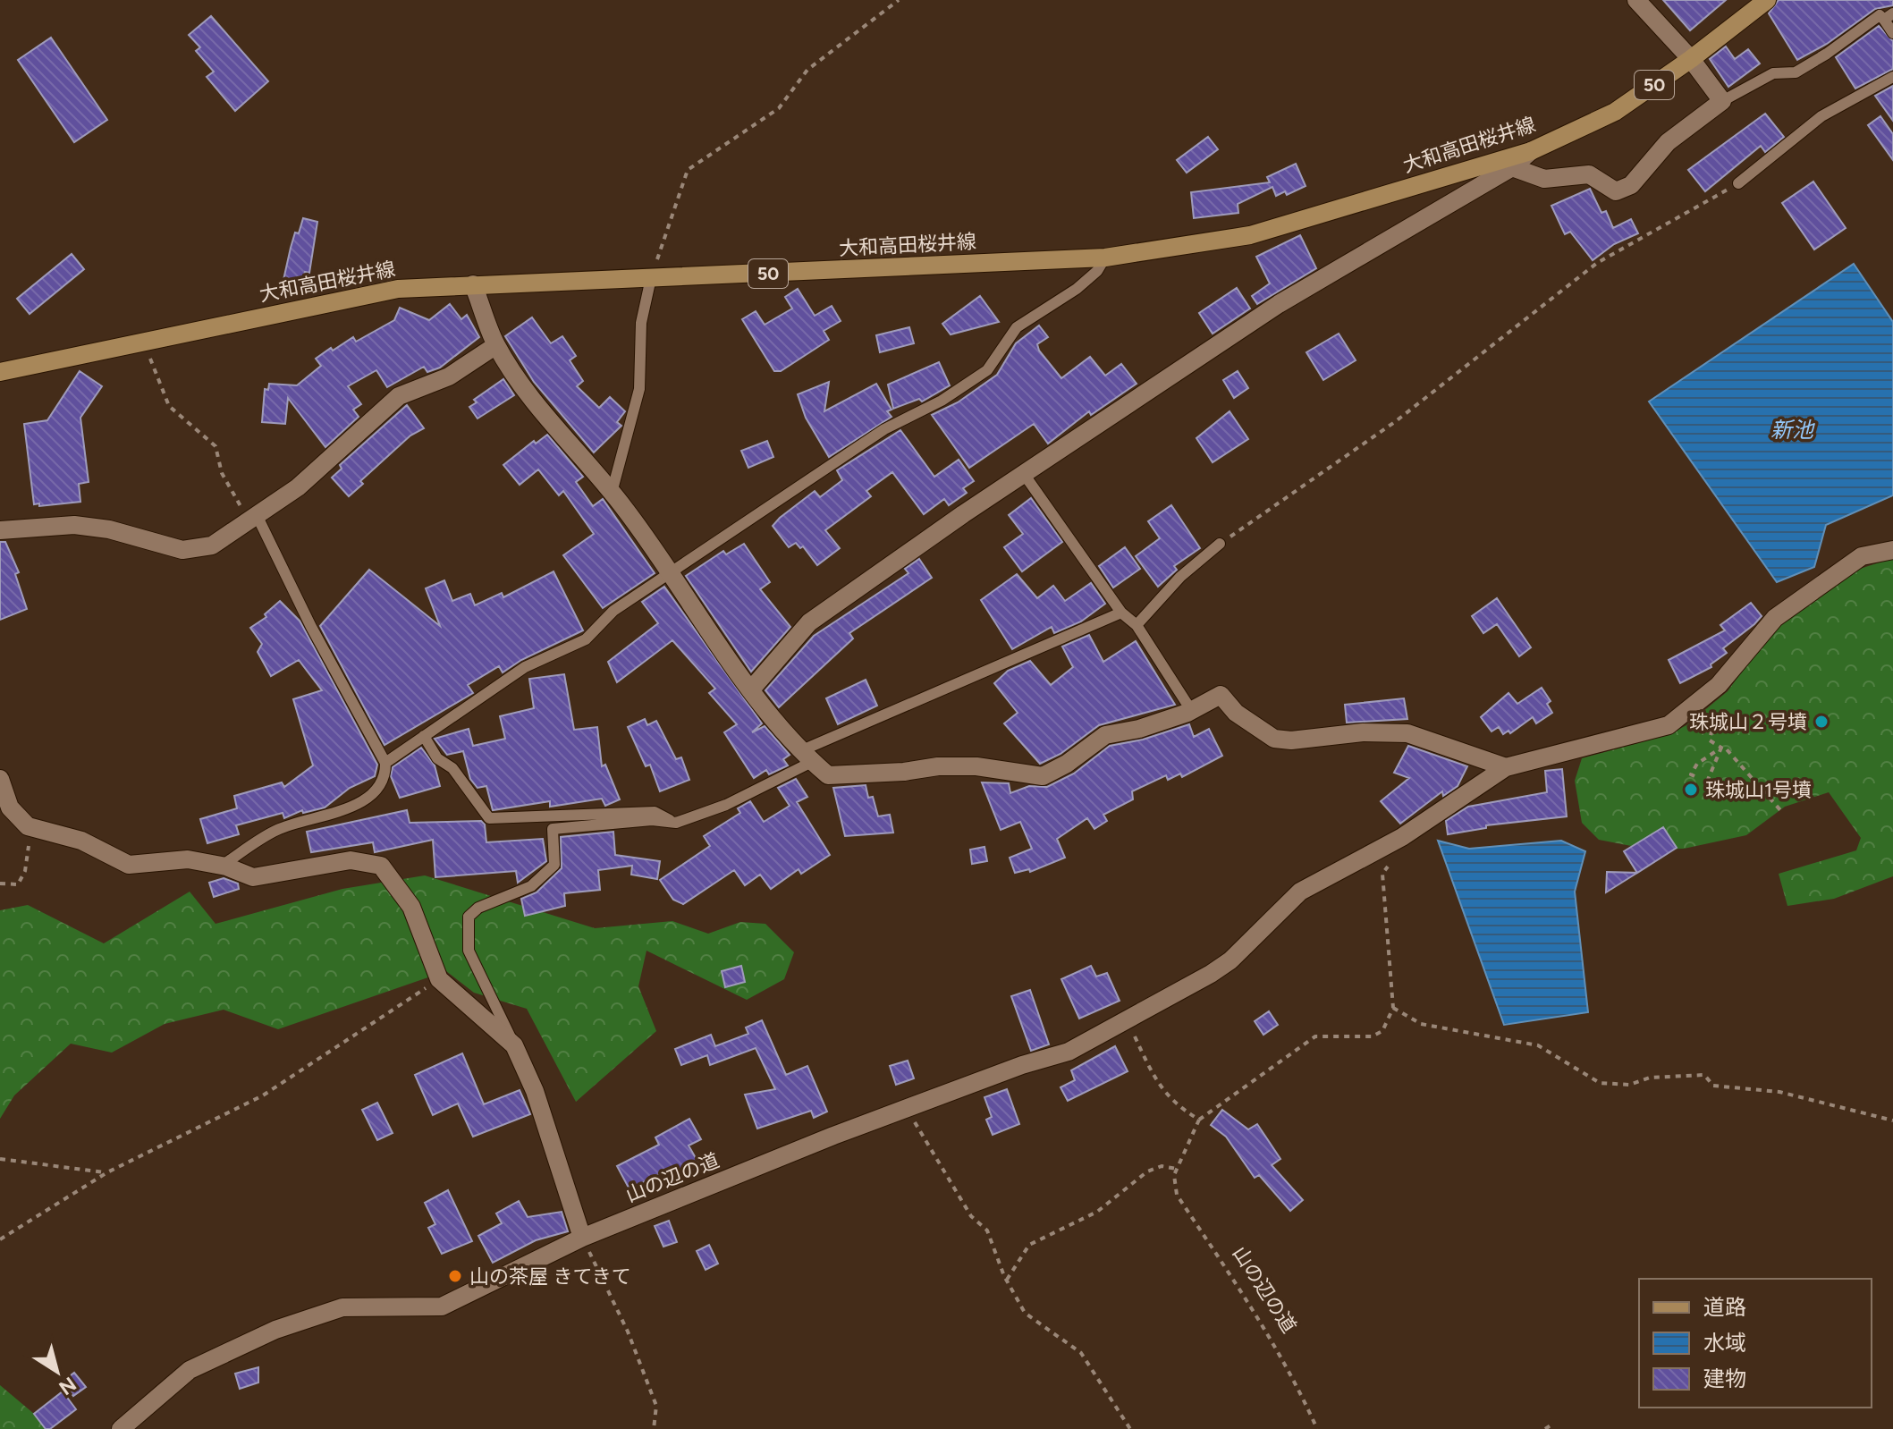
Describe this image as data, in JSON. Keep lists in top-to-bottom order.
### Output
{
  "streets": {
    "main road": ["50", "大和高田桜井線"],
    "street": ["山の辺の道"]
  },
  "water": ["新池"],
  "places": ["珠城山２号墳", "珠城山1号墳", "山の茶屋 きてきて"],
  "legend": ["道路", "水域", "建物"],
  "north": "bottom right"
}
